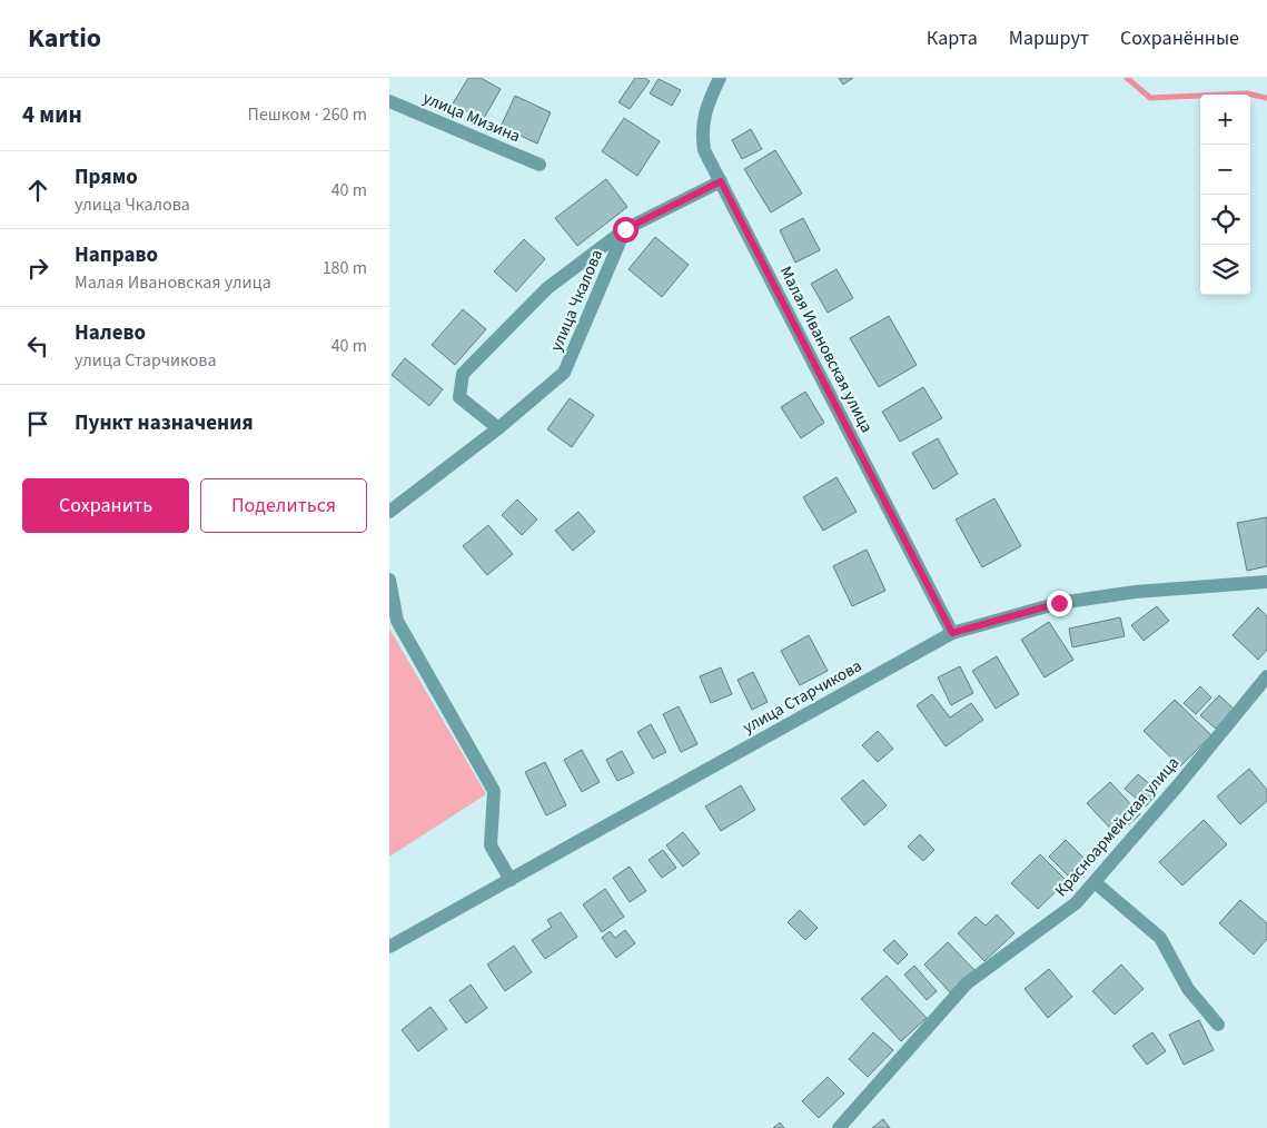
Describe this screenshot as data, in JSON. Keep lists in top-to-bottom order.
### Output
{
  "streets": {
    "street": [
      "улица Мизина",
      "улица Чкалова",
      "Малая Ивановская улица",
      "улица Старчикова",
      "Красноармейская улица"
    ]
  },
  "crossings": [
    ["Малая Ивановская улица", "улица Старчикова"]
  ],
  "page": {
    "header": "Kartio",
    "nav": ["Карта", "Маршрут", "Сохранённые"],
    "heading": ["4 мин", "Пешком · 260 m"],
    "map_buttons": ["+", "−"],
    "list": [
      ["Прямо", "улица Чкалова", "40 m"],
      ["Направо", "Малая Ивановская улица", "180 m"],
      ["Налево", "улица Старчикова", "40 m"],
      "Пункт назначения"
    ],
    "buttons": ["Сохранить", "Поделиться"]
  }
}
